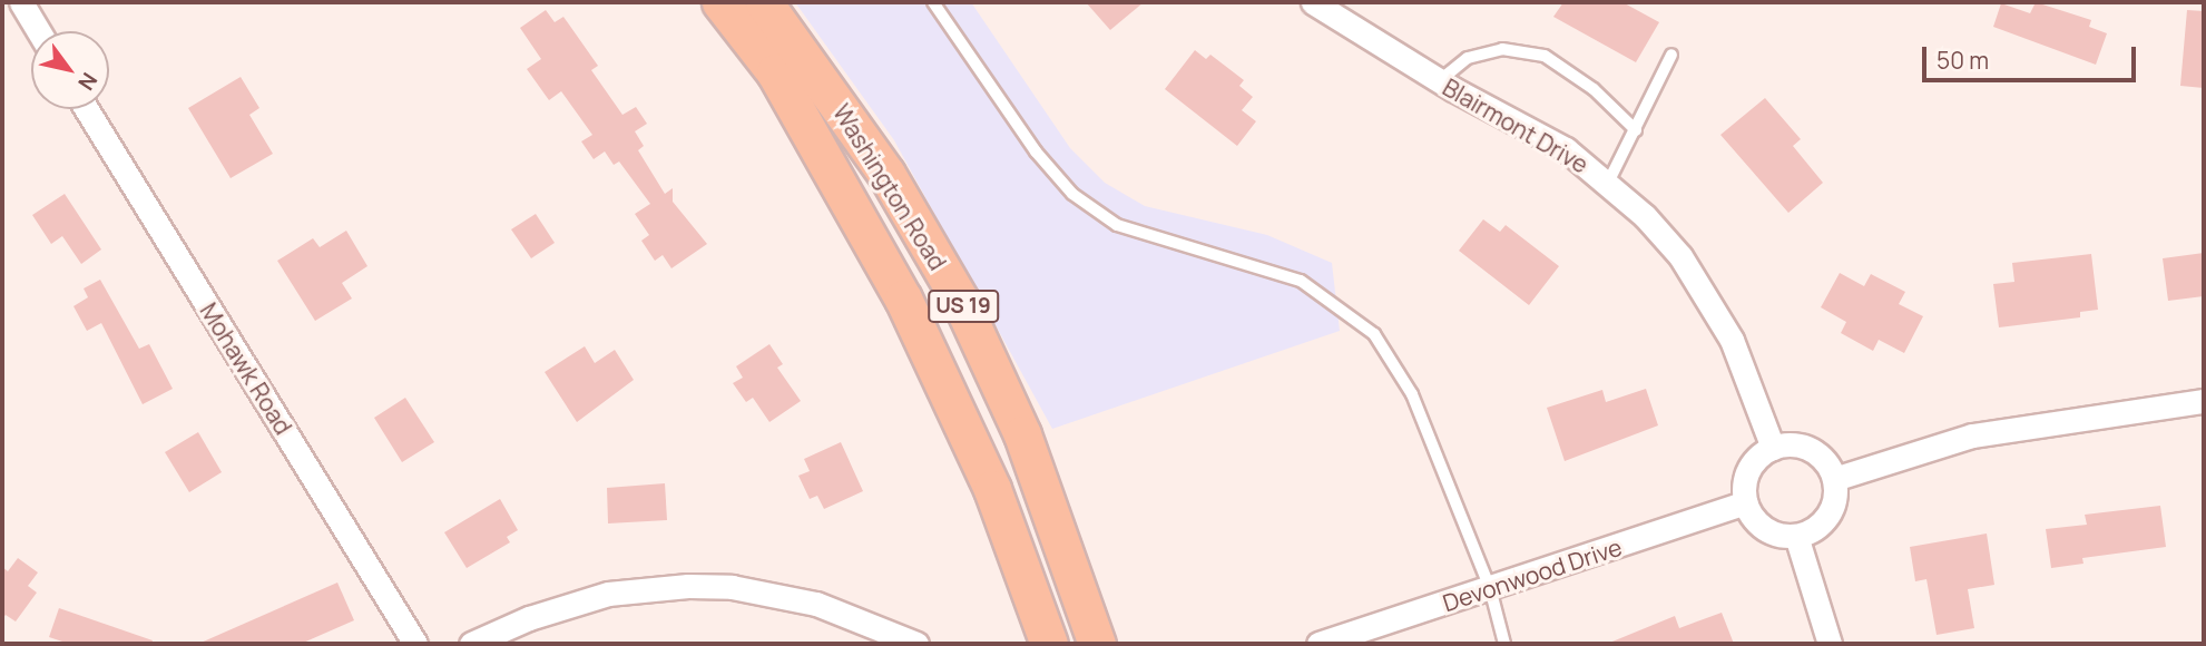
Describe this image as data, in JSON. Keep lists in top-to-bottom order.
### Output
{
  "streets": {
    "main road": ["Washington Road", "US 19"],
    "street": ["Blairmont Drive", "Mohawk Road", "Devonwood Drive"]
  },
  "crossings": [
    ["Blairmont Drive", "Devonwood Drive"]
  ],
  "scale_bar": "50 m",
  "north": "bottom right"
}
